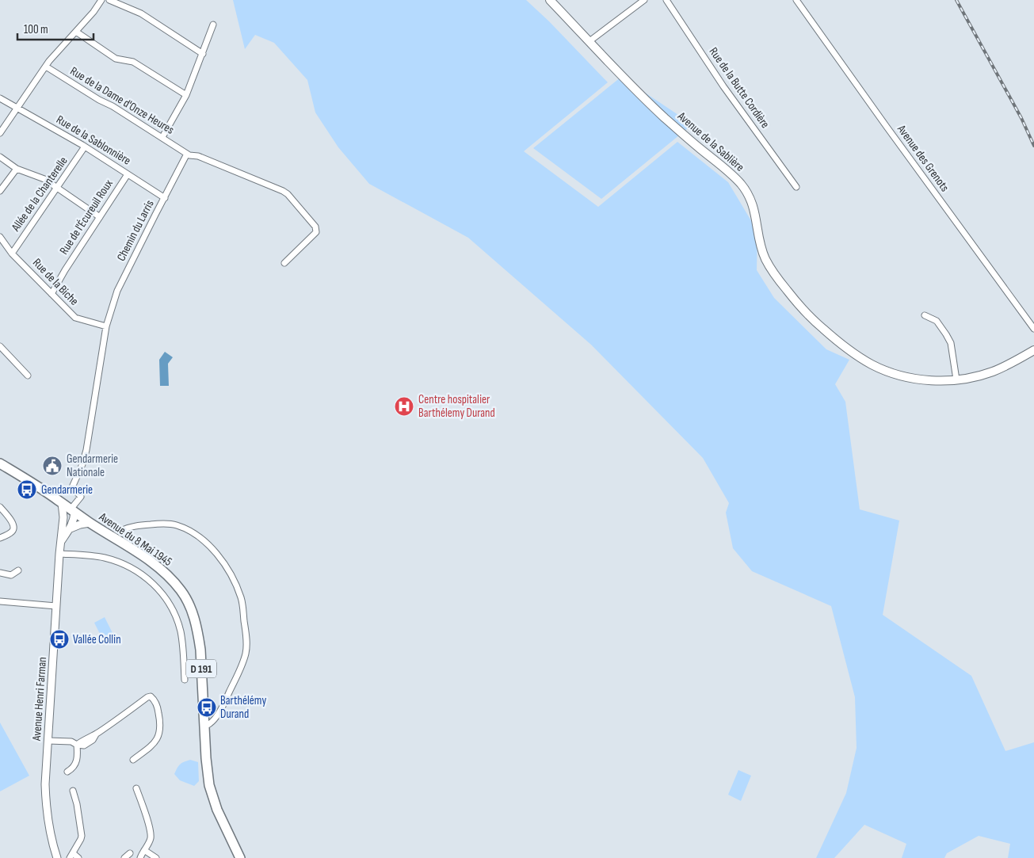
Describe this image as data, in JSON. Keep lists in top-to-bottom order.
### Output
{
  "streets": {
    "main road": ["Avenue de la Sablière", "Avenue du 8 Mai 1945", "D 191"],
    "street": [
      "Rue de la Butte Cordière",
      "Rue de la Dame d'Onze Heures",
      "Rue de la Sablonnière",
      "Avenue des Grenots",
      "Allée de la Chanterelle",
      "Rue de l'Écureuil Roux",
      "Chemin du Larris",
      "Rue de la Biche",
      "Avenue Henri Farman"
    ]
  },
  "crossings": [
    ["Rue de la Dame d'Onze Heures", "Chemin du Larris"],
    ["Rue de la Sablonnière", "Allée de la Chanterelle"],
    ["Rue de la Sablonnière", "Rue de l'Écureuil Roux"],
    ["Rue de la Sablonnière", "Chemin du Larris"],
    ["Allée de la Chanterelle", "Rue de la Biche"],
    ["Rue de l'Écureuil Roux", "Rue de la Biche"],
    ["Chemin du Larris", "Rue de la Biche"],
    ["Chemin du Larris", "Avenue du 8 Mai 1945"],
    ["Avenue du 8 Mai 1945", "Avenue Henri Farman"]
  ],
  "places": {
    "hospital": ["Centre hospitalier Barthélemy Durand"],
    "public building": ["Gendarmerie Nationale"],
    "bus stop": ["Gendarmerie", "Vallée Collin", "Barthélémy Durand"]
  },
  "scale_bar": "100 m"
}
